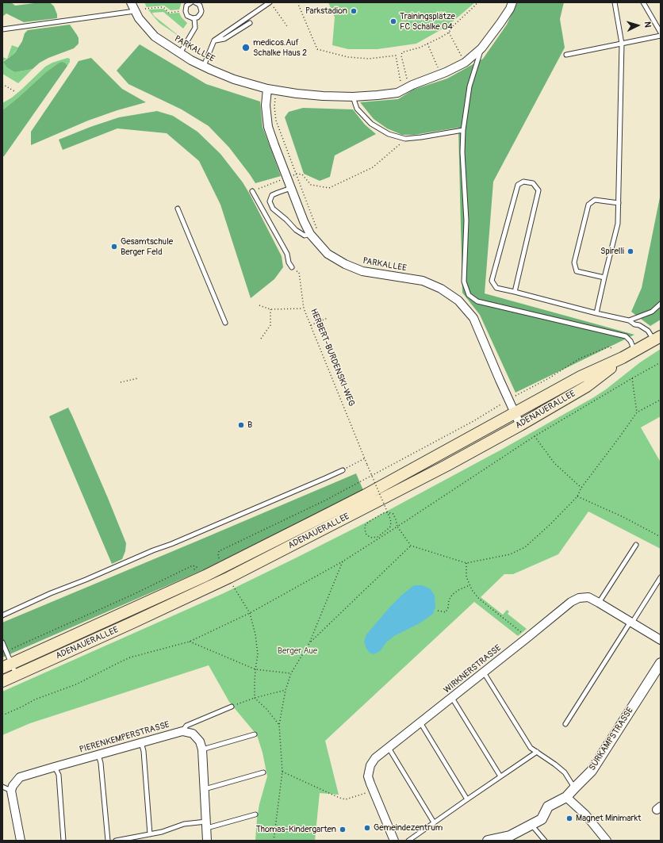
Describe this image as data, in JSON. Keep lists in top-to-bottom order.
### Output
{
  "streets": {
    "main road": ["ADENAUERALLEE"],
    "street": [
      "PARKALLEE",
      "WIRKNERSTRASSE",
      "PIERENKEMPERSTRASSE",
      "SURKAMPSTRASSE"
    ],
    "path": ["HERBERT-BURDENSKI-WEG"]
  },
  "crossings": [
    ["PARKALLEE", "ADENAUERALLEE"]
  ],
  "parks": ["Berger Aue"],
  "places": [
    "Parkstadion",
    "Trainingsplätze FC Schalke 04",
    "medicos.Auf Schalke Haus 2",
    "Gesamtschule Berger Feld",
    "Spirelli",
    "B",
    "Magnet Minimarkt",
    "Gemeindezentrum",
    "Thomas-Kindergarten"
  ],
  "north": "right"
}
